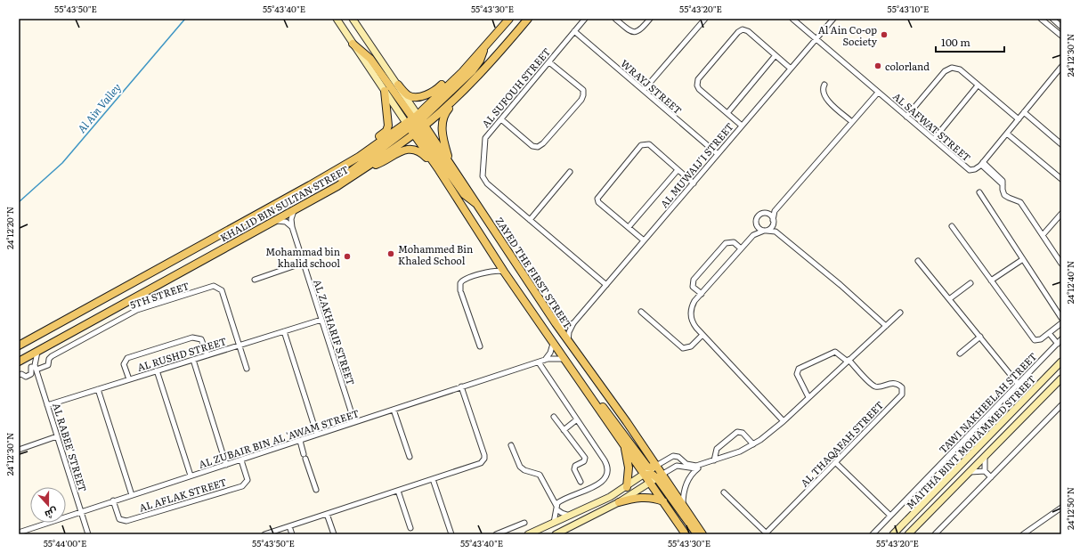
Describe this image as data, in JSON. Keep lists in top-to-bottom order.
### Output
{
  "streets": {
    "main road": ["KHALID BIN SULTAN STREET", "ZAYED THE FIRST STREET", "MAITHA BINT MOHAMMED STREET"],
    "street": [
      "WRAYJ STREET",
      "AL SUFOUH STREET",
      "AL SAFWAT STREET",
      "AL MUWAIJ'I STREET",
      "5TH STREET",
      "AL ZAKHARIF STREET",
      "AL RUSHD STREET",
      "TAWI NAKHEELAH STREET",
      "AL ZUBAIR BIN AL 'AWAM STREET",
      "AL THAQAFAH STREET",
      "AL RABEE' STREET",
      "AL AFLAK STREET"
    ]
  },
  "crossings": [
    ["WRAYJ STREET", "AL SUFOUH STREET"],
    ["WRAYJ STREET", "AL MUWAIJ'I STREET"],
    ["AL SUFOUH STREET", "AL MUWAIJ'I STREET"],
    ["AL SAFWAT STREET", "AL MUWAIJ'I STREET"],
    ["AL MUWAIJ'I STREET", "ZAYED THE FIRST STREET"],
    ["KHALID BIN SULTAN STREET", "ZAYED THE FIRST STREET"],
    ["KHALID BIN SULTAN STREET", "AL ZAKHARIF STREET"],
    ["KHALID BIN SULTAN STREET", "AL RABEE' STREET"],
    ["ZAYED THE FIRST STREET", "AL ZUBAIR BIN AL 'AWAM STREET"],
    ["5TH STREET", "AL RUSHD STREET"],
    ["5TH STREET", "AL RABEE' STREET"],
    ["AL ZAKHARIF STREET", "AL RUSHD STREET"],
    ["AL ZAKHARIF STREET", "AL ZUBAIR BIN AL 'AWAM STREET"],
    ["AL RUSHD STREET", "AL RABEE' STREET"],
    ["AL ZUBAIR BIN AL 'AWAM STREET", "AL RABEE' STREET"],
    ["AL ZUBAIR BIN AL 'AWAM STREET", "AL AFLAK STREET"]
  ],
  "water": ["Al Ain Valley"],
  "places": [
    "Al Ain Co-op Society",
    "colorland",
    "Mohammed Bin Khaled School",
    "Mohammad bin khalid school"
  ],
  "scale_bar": "100 m",
  "north": "bottom",
  "coordinates": [
    "55°43'50\"E",
    "55°43'40\"E",
    "55°43'30\"E",
    "55°43'20\"E",
    "55°43'10\"E",
    "24°12'30\"N",
    "24°12'20\"N",
    "24°12'40\"N",
    "24°12'50\"N",
    "55°44'00\"E"
  ]
}
